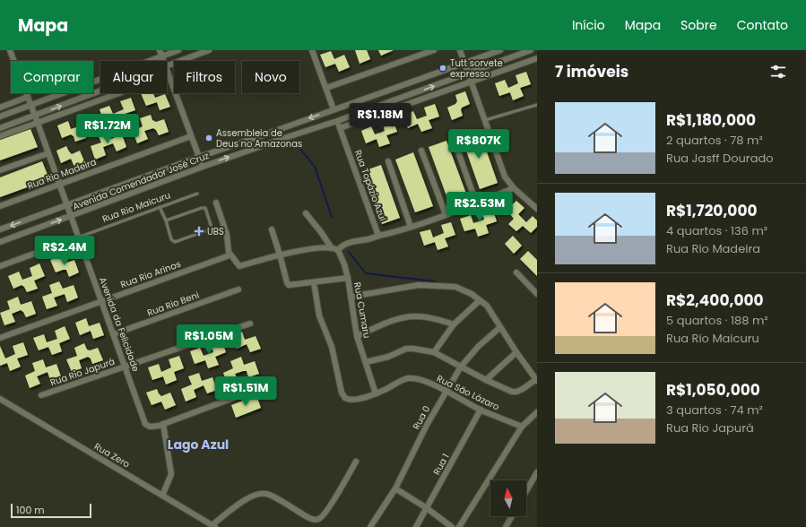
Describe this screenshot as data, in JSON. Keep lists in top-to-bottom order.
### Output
{
  "streets": {
    "street": [
      "Rua Rio Madeira",
      "Avenida Comendador José Cruz",
      "Rua Topázio Azul",
      "Rua Rio Maicuru",
      "Rua Rio Arinos",
      "Rua Rio Beni",
      "Rua Cumaru",
      "Avenida da Felicidade",
      "Rua Rio Japurá",
      "Rua São Lázaro",
      "Rua 0",
      "Rua Zero",
      "Rua 1"
    ]
  },
  "crossings": [
    ["Rua Rio Madeira", "Avenida da Felicidade"],
    ["Avenida Comendador José Cruz", "Rua Topázio Azul"],
    ["Avenida Comendador José Cruz", "Avenida da Felicidade"],
    ["Rua Rio Maicuru", "Avenida da Felicidade"],
    ["Rua Rio Arinos", "Avenida da Felicidade"],
    ["Rua Rio Beni", "Avenida da Felicidade"],
    ["Rua Cumaru", "Rua São Lázaro"],
    ["Avenida da Felicidade", "Rua Rio Japurá"],
    ["Rua São Lázaro", "Rua 0"],
    ["Rua São Lázaro", "Rua 1"]
  ],
  "districts": ["Lago Azul"],
  "places": {
    "other": ["Tutt sorvete expresso", "Assembleia de Deus no Amazonas"],
    "health": ["UBS"]
  },
  "scale_bar": "100 m",
  "north": "top",
  "page": {
    "header": "Mapa",
    "nav": [
      "Início",
      "Mapa",
      "Sobre",
      "Contato"
    ],
    "heading": "7 imóveis",
    "chip": [
      "Comprar",
      "Alugar",
      "Filtros",
      "Novo"
    ],
    "list": [
      {
        "name": "R$1,180,000",
        "note": "2 quartos · 78 m² · Rua Jasff Dourado"
      },
      {
        "name": "R$1,720,000",
        "note": "4 quartos · 136 m² · Rua Rio Madeira"
      },
      {
        "name": "R$2,400,000",
        "note": "5 quartos · 188 m² · Rua Rio Maicuru"
      },
      {
        "name": "R$1,050,000",
        "note": "3 quartos · 74 m² · Rua Rio Japurá"
      }
    ],
    "price": [
      "R$1.18M",
      "R$1.72M",
      "R$807K",
      "R$2.53M",
      "R$2.4M",
      "R$1.05M",
      "R$1.51M"
    ],
    "scale": "100 m"
  }
}
